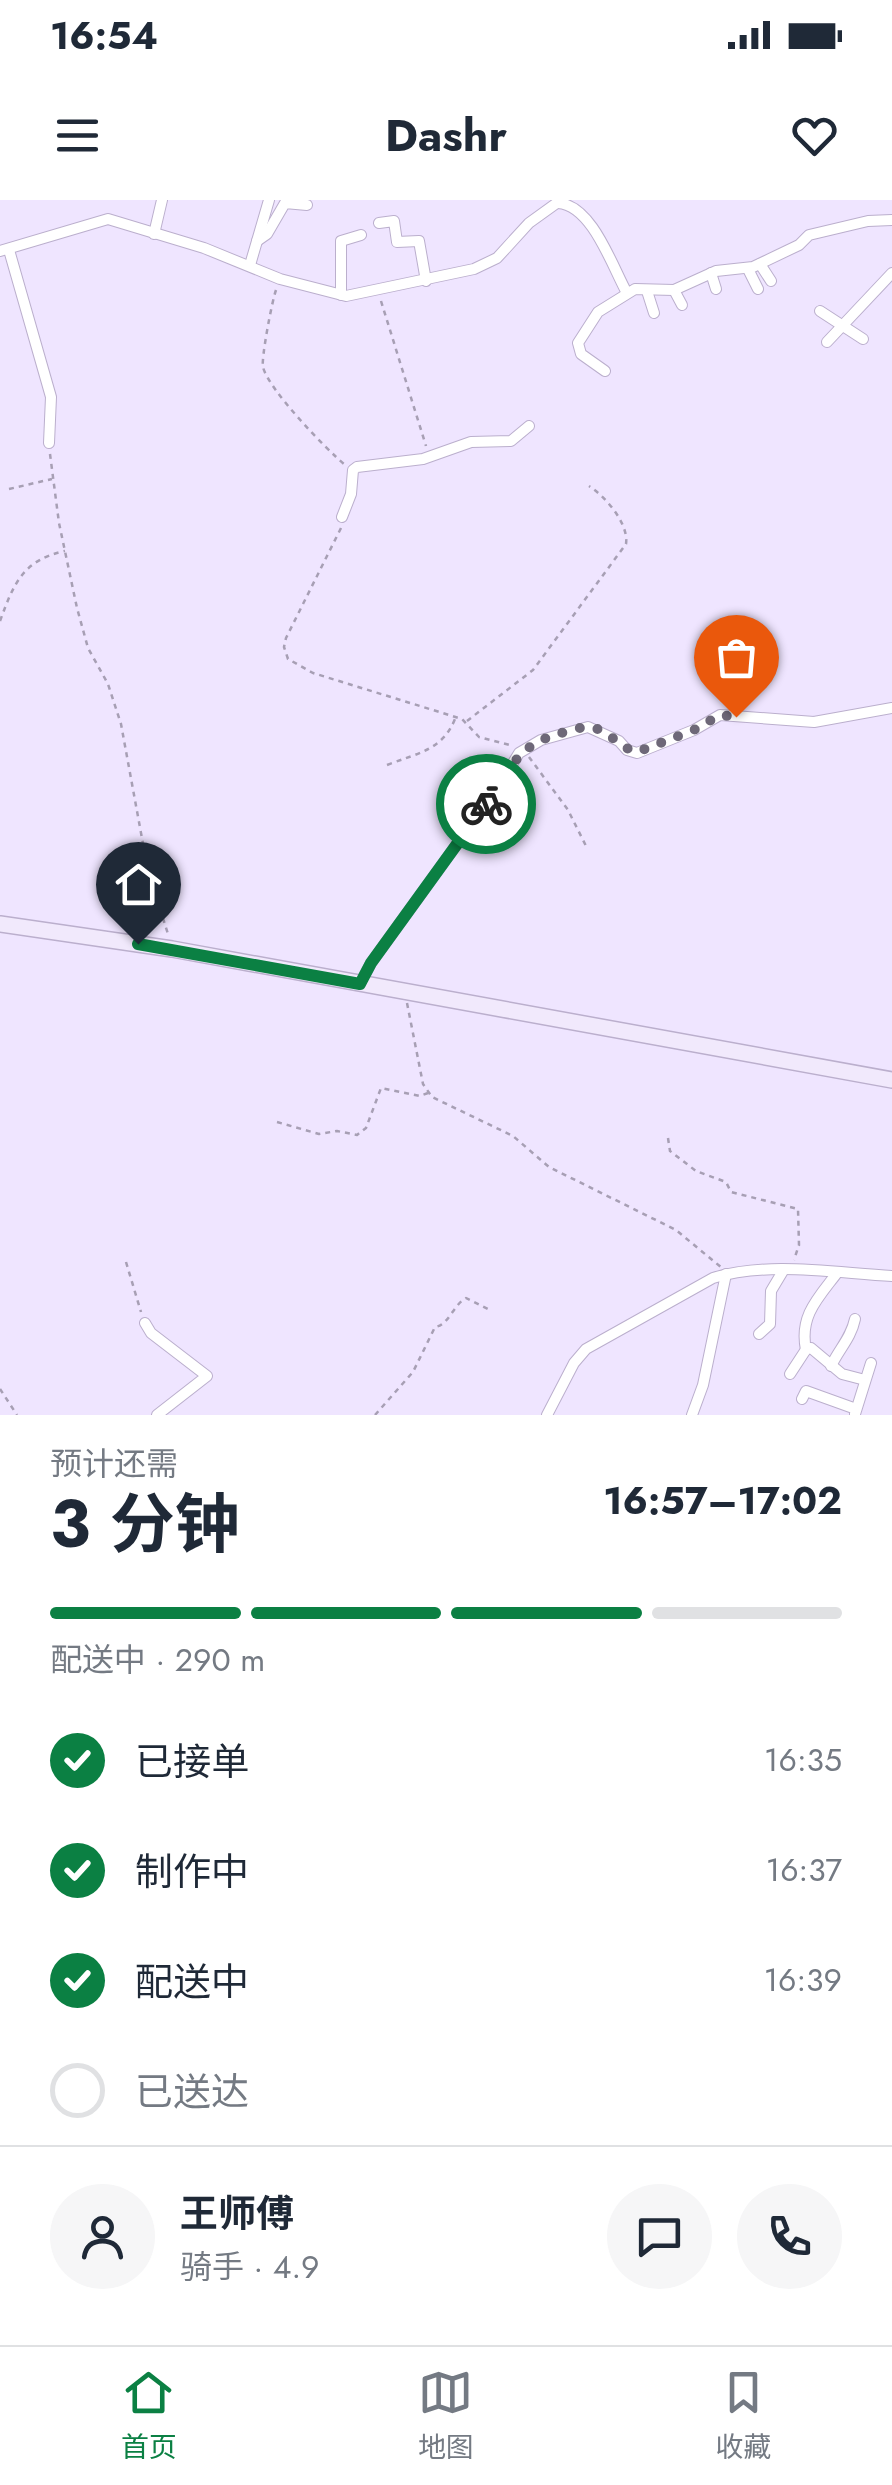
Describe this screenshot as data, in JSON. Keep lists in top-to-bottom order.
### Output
{
  "page": {
    "status": "16:54",
    "header": "Dashr",
    "heading": ["3 分钟", "预计还需", "16:57–17:02"],
    "panel": ["王师傅", "骑手 · 4.9"],
    "bar": "配送中 · 290 m",
    "list": [
      ["已接单", "16:35"],
      ["制作中", "16:37"],
      ["配送中", "16:39"],
      "已送达"
    ],
    "tabs": ["首页", "地图", "收藏"]
  }
}
